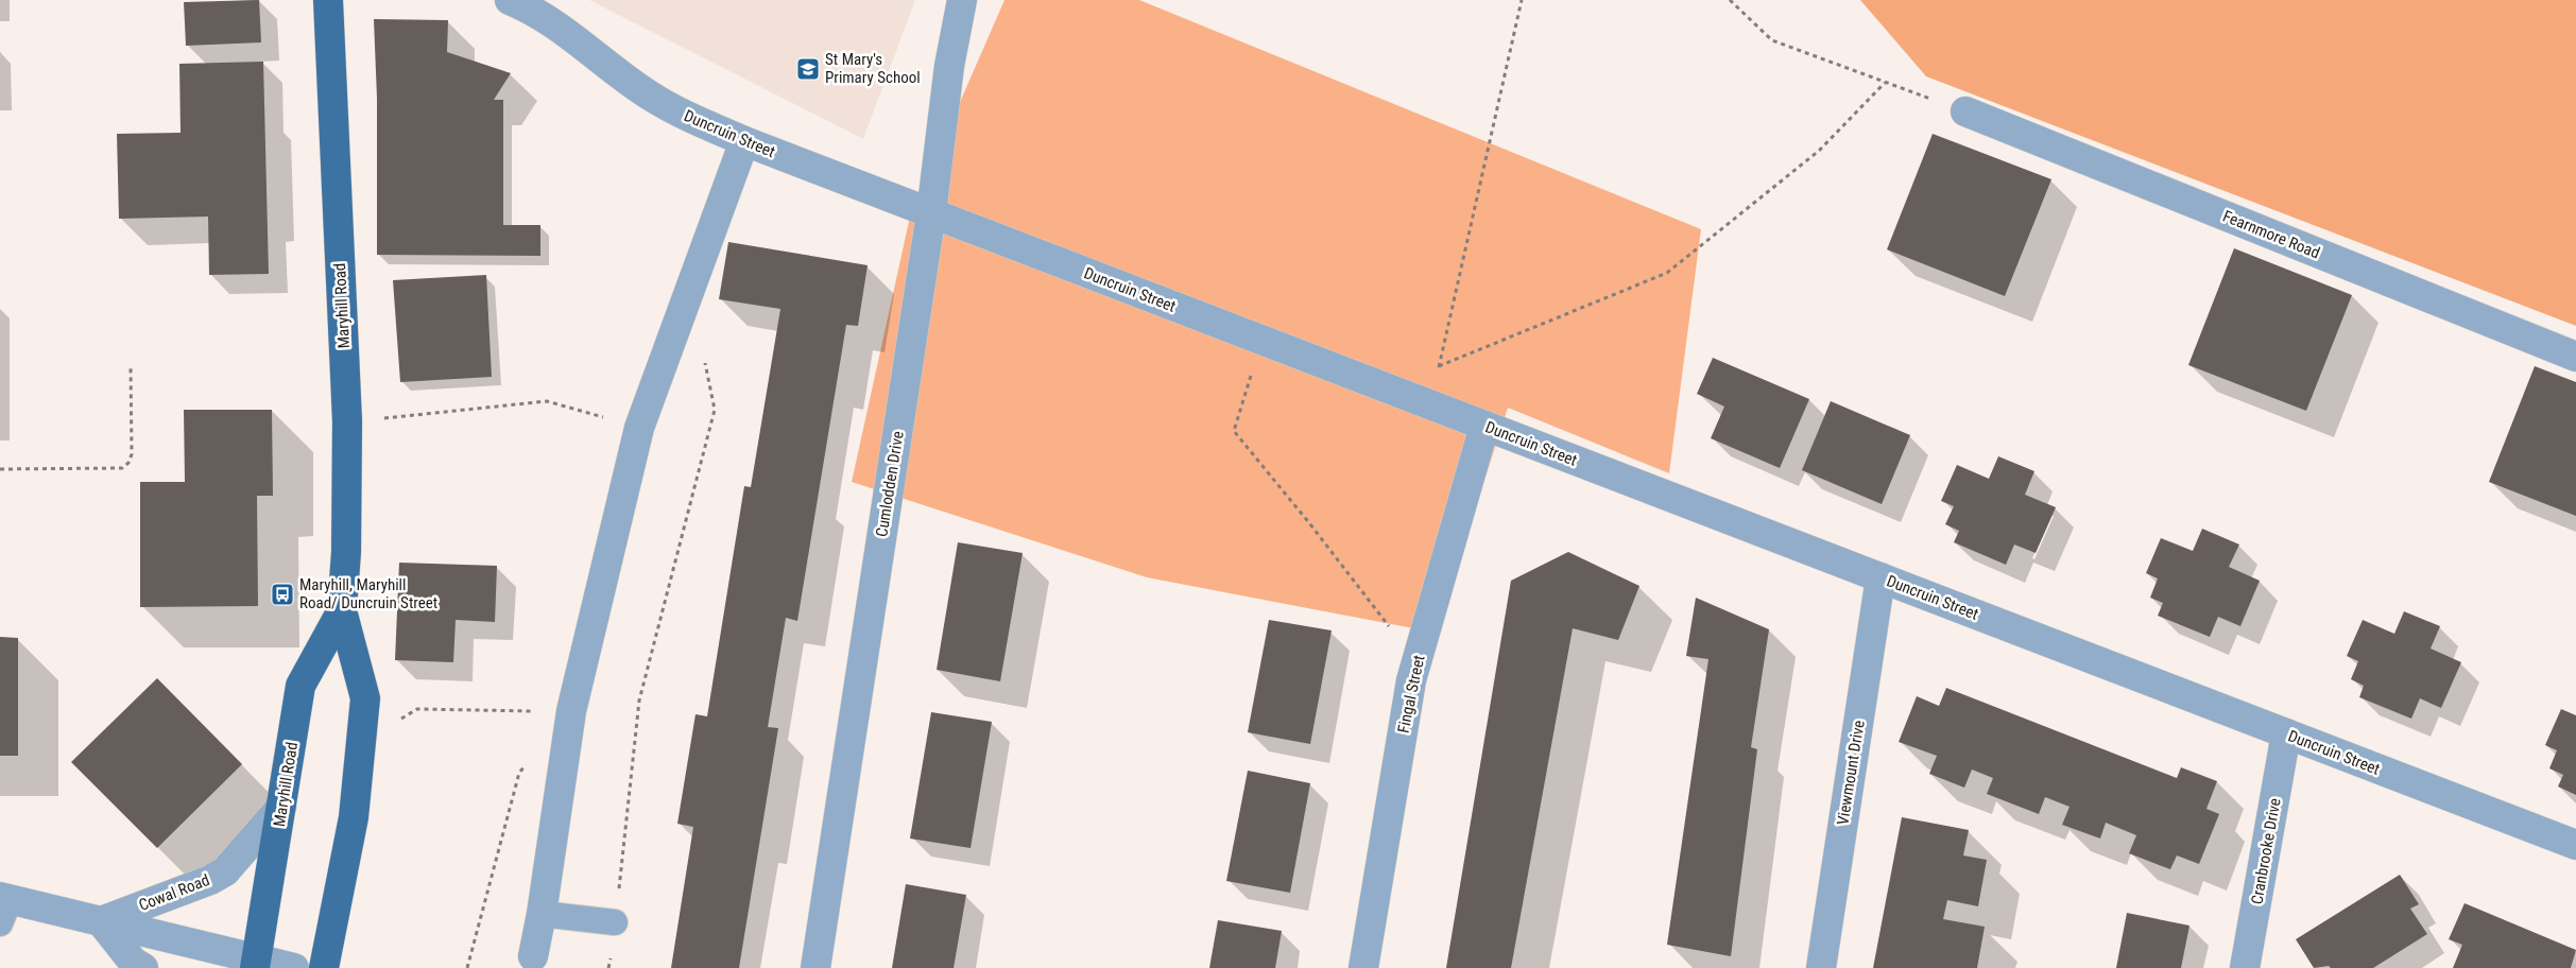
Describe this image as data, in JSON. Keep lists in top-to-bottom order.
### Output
{
  "streets": {
    "main road": ["Maryhill Road"],
    "street": [
      "Duncruin Street",
      "Fearnmore Road",
      "Cumlodden Drive",
      "Fingal Street",
      "Viewmount Drive",
      "Cranbrooke Drive",
      "Cowal Road"
    ]
  },
  "crossings": [
    ["Duncruin Street", "Cumlodden Drive"],
    ["Duncruin Street", "Fingal Street"],
    ["Duncruin Street", "Viewmount Drive"],
    ["Duncruin Street", "Cranbrooke Drive"],
    ["Maryhill Road", "Cowal Road"]
  ],
  "places": {
    "school or university": ["St Mary's Primary School"],
    "bus stop": ["Maryhill, Maryhill Road/ Duncruin Street"]
  }
}
